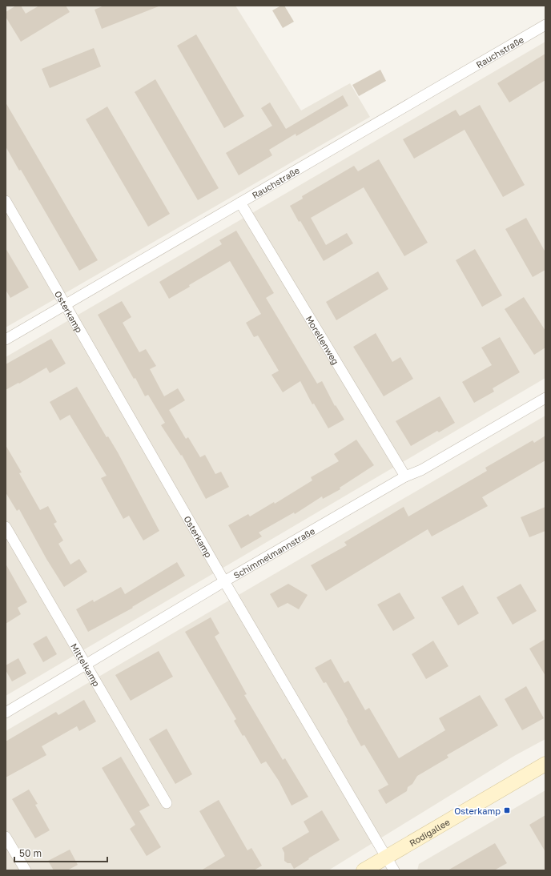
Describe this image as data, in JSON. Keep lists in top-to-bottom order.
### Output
{
  "streets": {
    "main road": ["Rodigallee"],
    "street": [
      "Rauchstraße",
      "Osterkamp",
      "Morellenweg",
      "Schimmelmannstraße",
      "Mittelkamp"
    ]
  },
  "crossings": [
    ["Rauchstraße", "Osterkamp"],
    ["Rauchstraße", "Morellenweg"],
    ["Osterkamp", "Schimmelmannstraße"],
    ["Osterkamp", "Rodigallee"],
    ["Morellenweg", "Schimmelmannstraße"],
    ["Schimmelmannstraße", "Mittelkamp"]
  ],
  "places": {
    "transit": ["Osterkamp"]
  },
  "scale_bar": "50 m"
}
